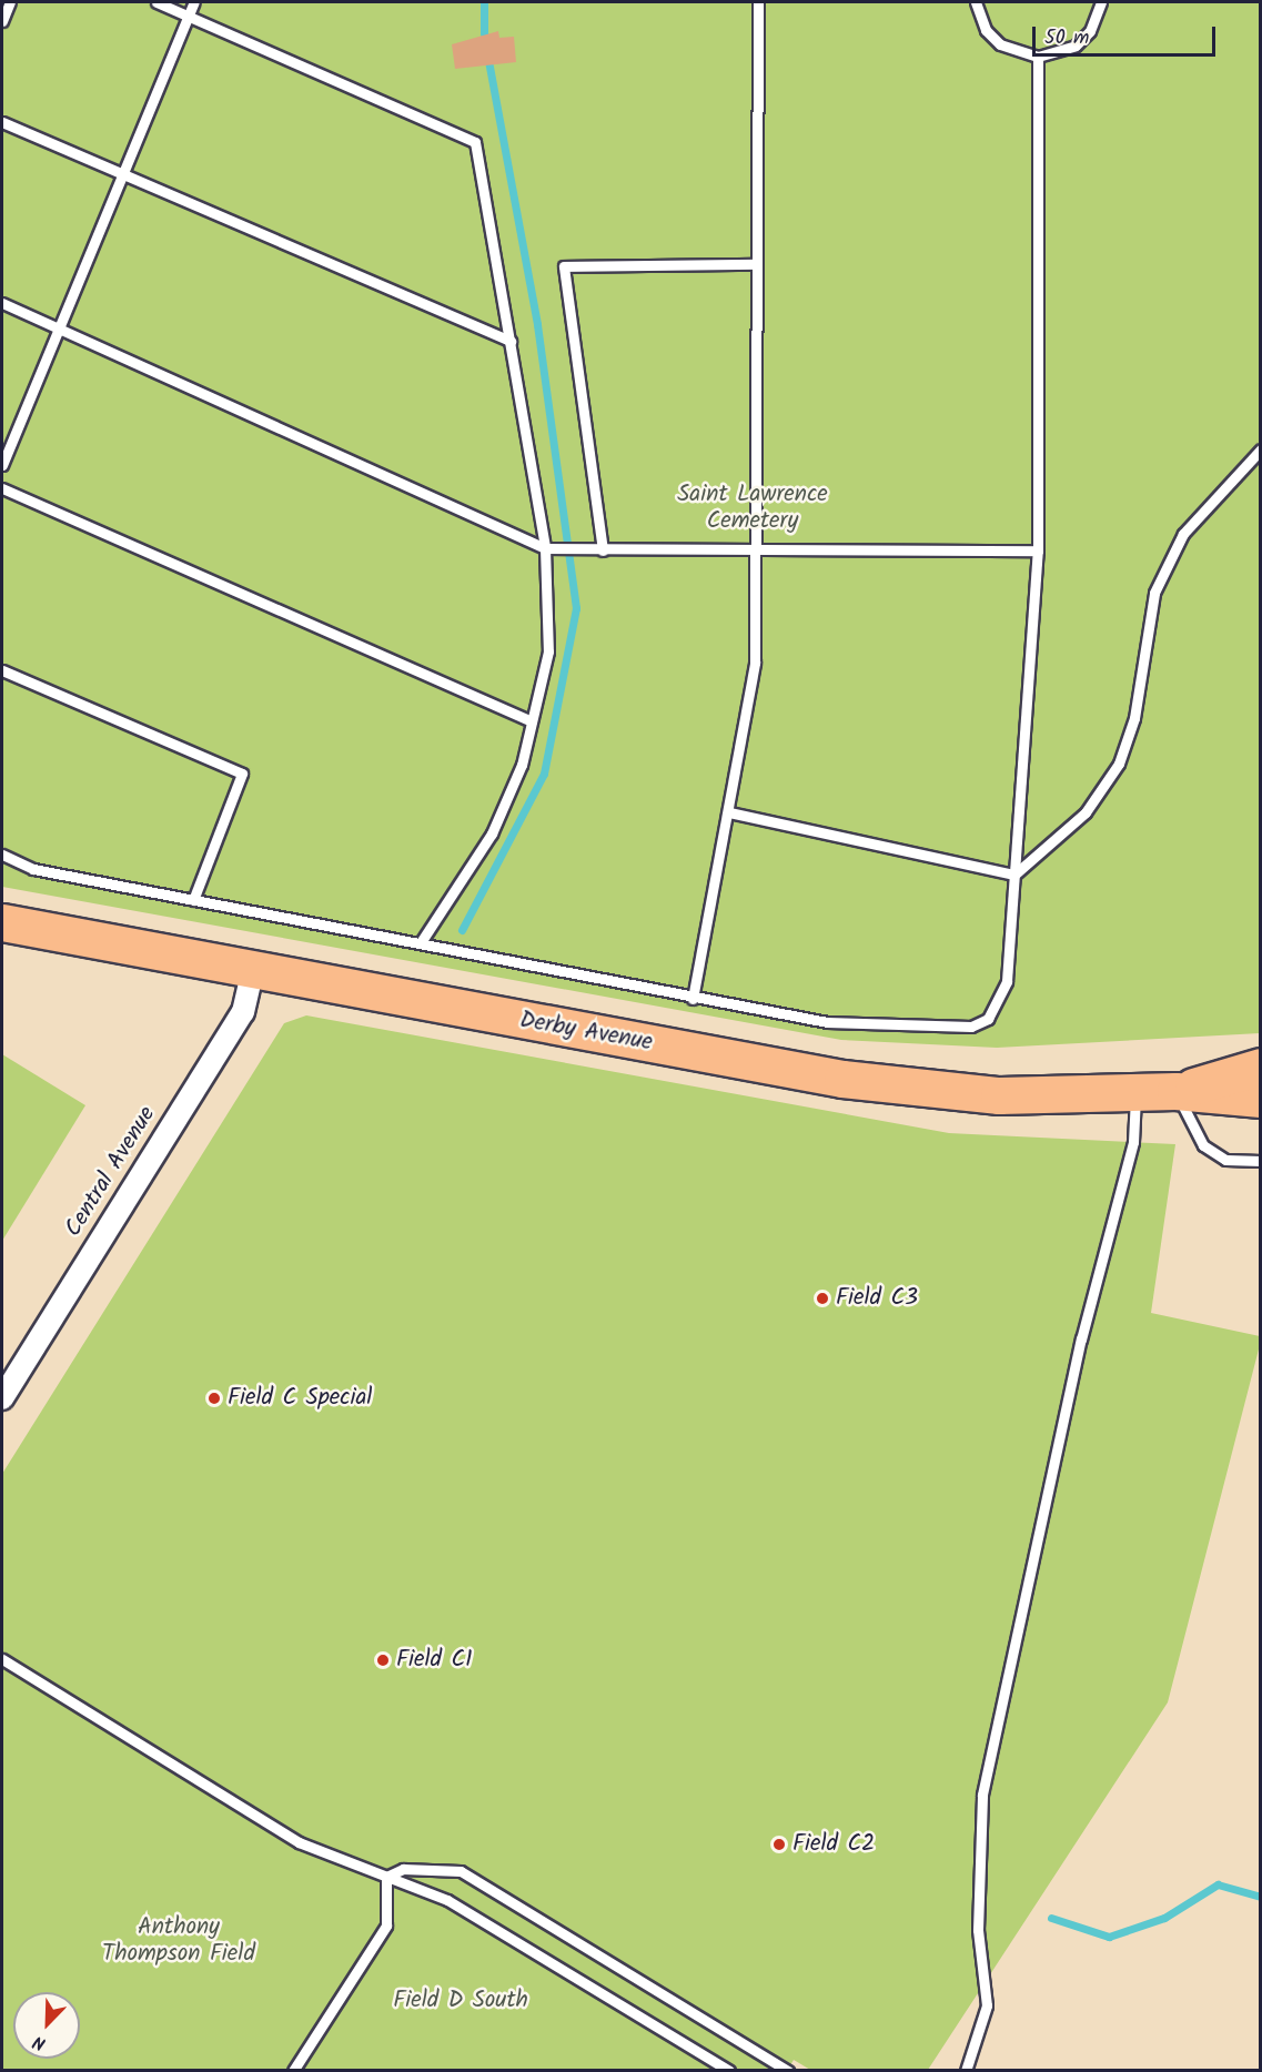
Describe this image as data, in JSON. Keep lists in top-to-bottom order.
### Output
{
  "streets": {
    "highway": ["Derby Avenue"],
    "street": ["Central Avenue"]
  },
  "crossings": [
    ["Derby Avenue", "Central Avenue"]
  ],
  "parks": ["Saint Lawrence Cemetery", "Anthony Thompson Field", "Field D South"],
  "places": [
    "Field C3",
    "Field C Special",
    "Field C1",
    "Field C2"
  ],
  "scale_bar": "50 m",
  "north": "bottom left"
}
